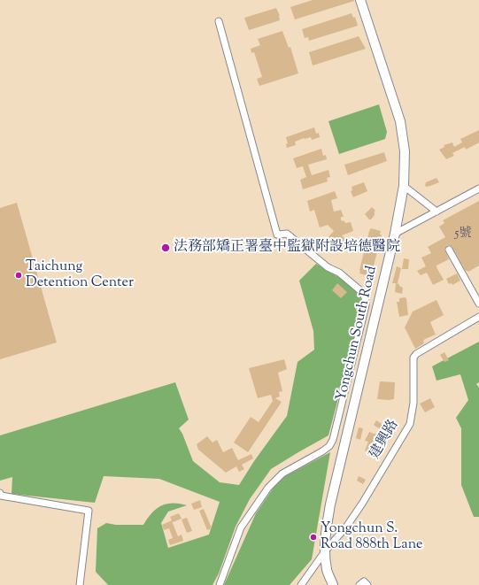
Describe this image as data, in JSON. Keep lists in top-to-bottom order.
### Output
{
  "streets": {
    "street": ["Yongchun South Road", "建興路"]
  },
  "crossings": [
    ["Yongchun South Road", "建興路"]
  ],
  "places": ["法務部矯正署臺中監獄附設培德醫院", "Taichung Detention Center", "Yongchun S. Road 888th Lane"],
  "house_numbers": ["5號"]
}
